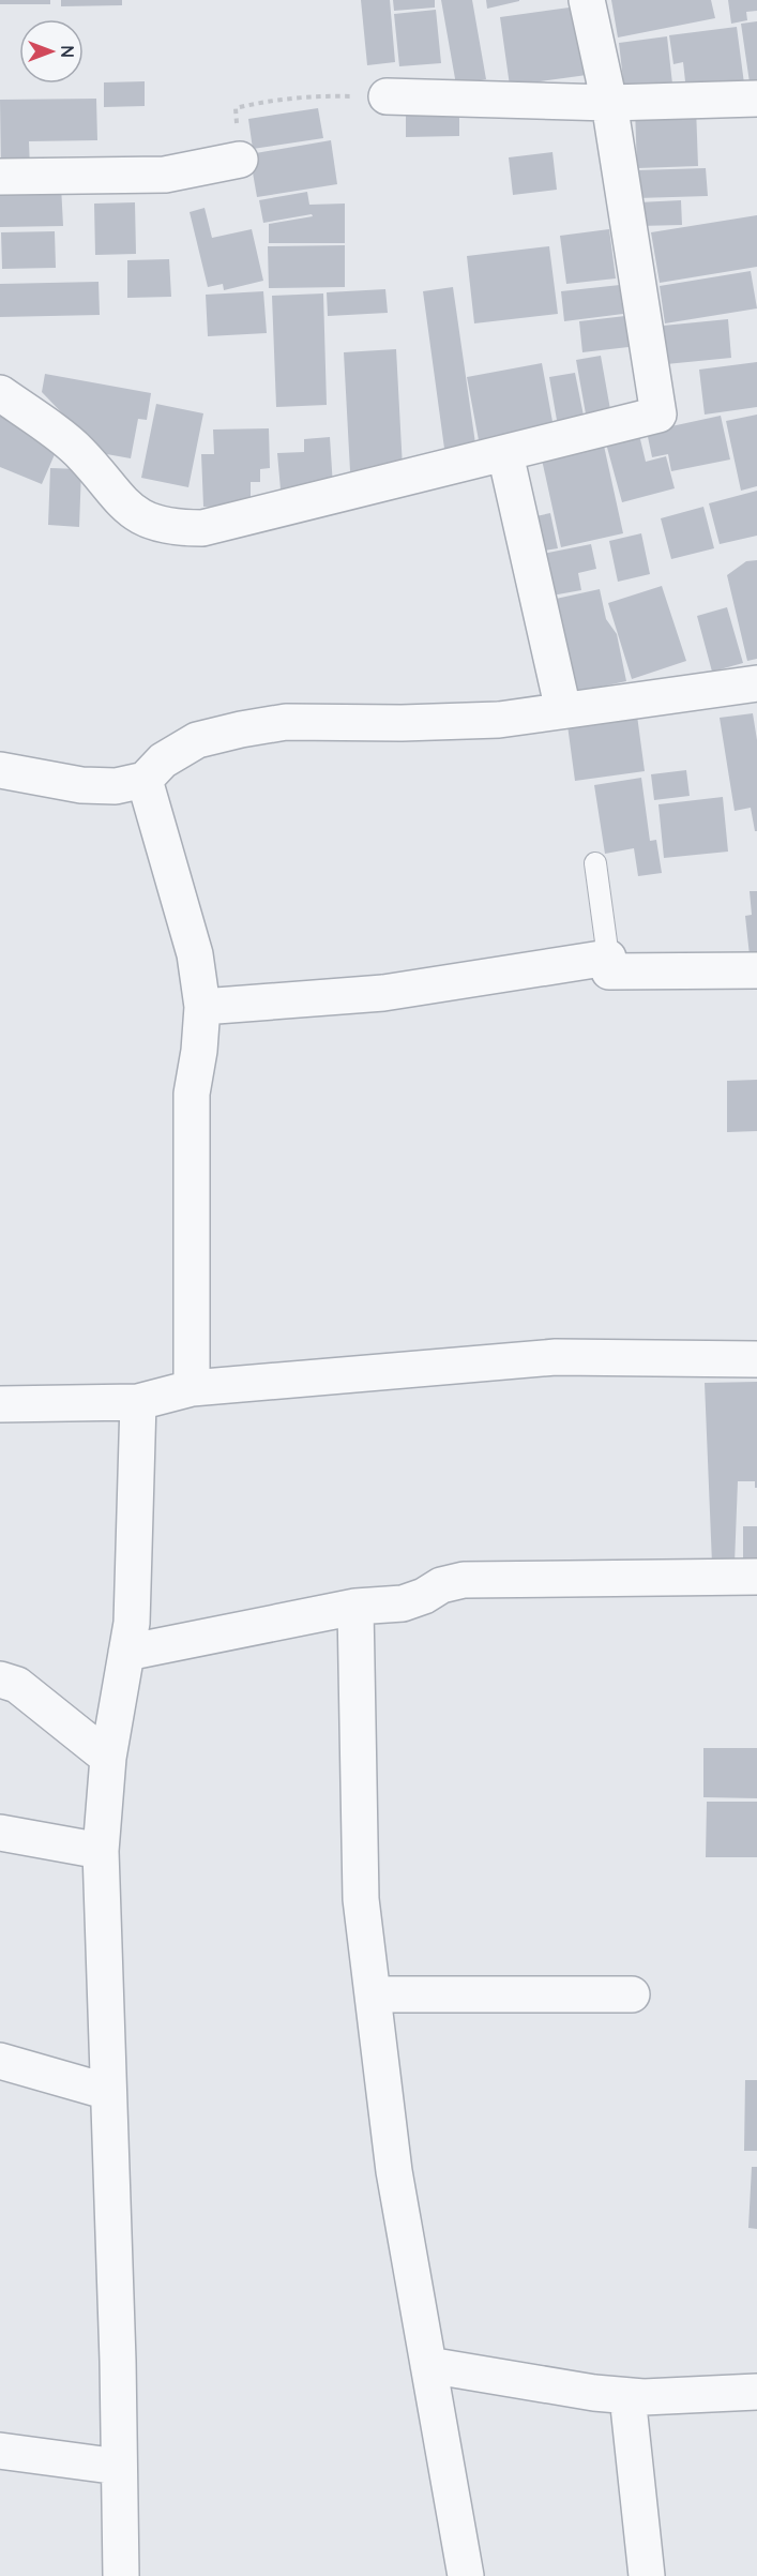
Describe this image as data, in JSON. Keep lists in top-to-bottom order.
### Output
{
  "north": "right"
}
